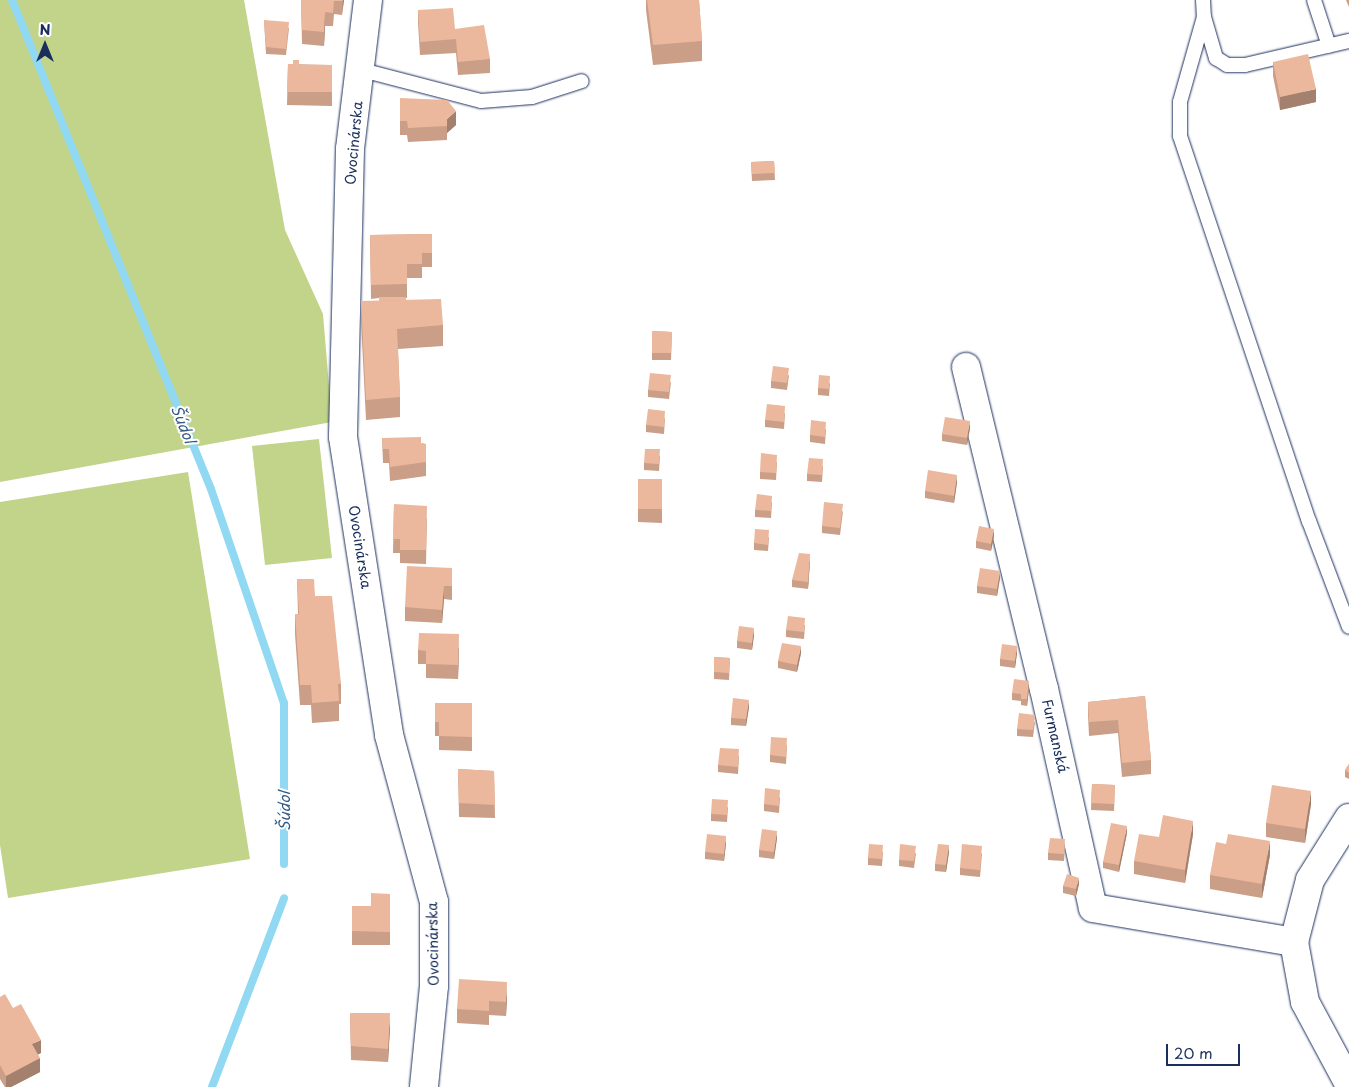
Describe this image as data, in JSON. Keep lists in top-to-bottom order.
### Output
{
  "streets": {
    "street": ["Ovocinárska", "Furmanská"]
  },
  "water": ["Šúdol"],
  "scale_bar": "20 m",
  "north": "top"
}
